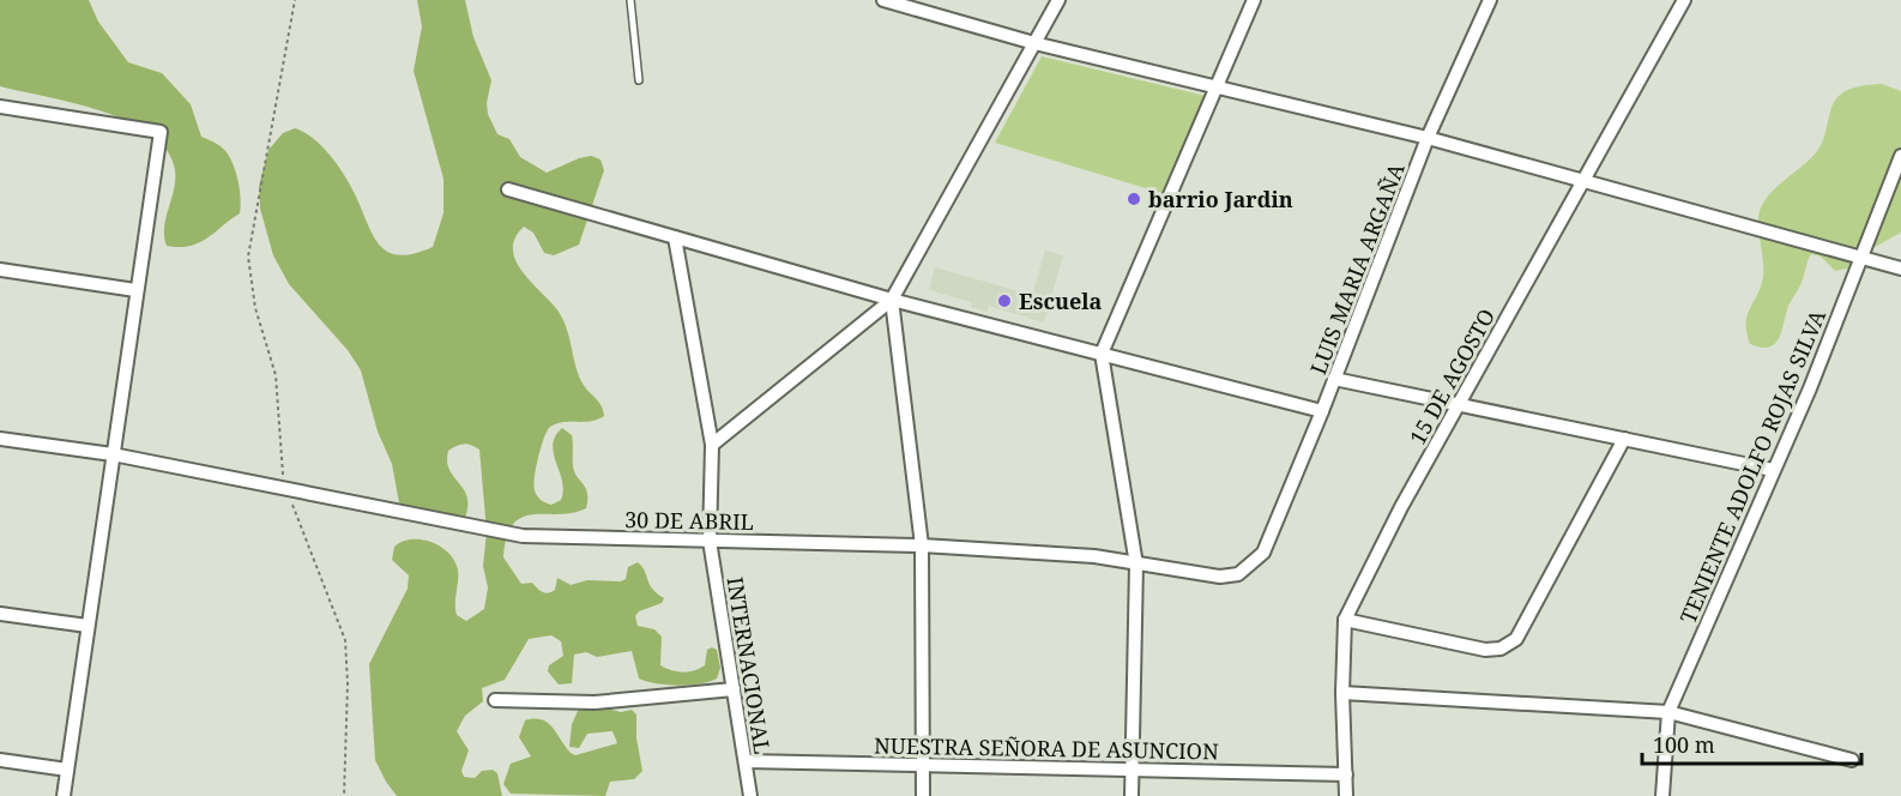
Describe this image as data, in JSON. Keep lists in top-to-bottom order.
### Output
{
  "streets": {
    "street": [
      "LUIS MARIA ARGAÑA",
      "15 DE AGOSTO",
      "TENIENTE ADOLFO ROJAS SILVA",
      "30 DE ABRIL",
      "INTERNACIONAL",
      "NUESTRA SEÑORA DE ASUNCION"
    ]
  },
  "crossings": [
    ["LUIS MARIA ARGAÑA", "30 DE ABRIL"],
    ["15 DE AGOSTO", "NUESTRA SEÑORA DE ASUNCION"],
    ["30 DE ABRIL", "INTERNACIONAL"],
    ["INTERNACIONAL", "NUESTRA SEÑORA DE ASUNCION"]
  ],
  "places": ["barrio Jardin", "Escuela"],
  "scale_bar": "100 m"
}
